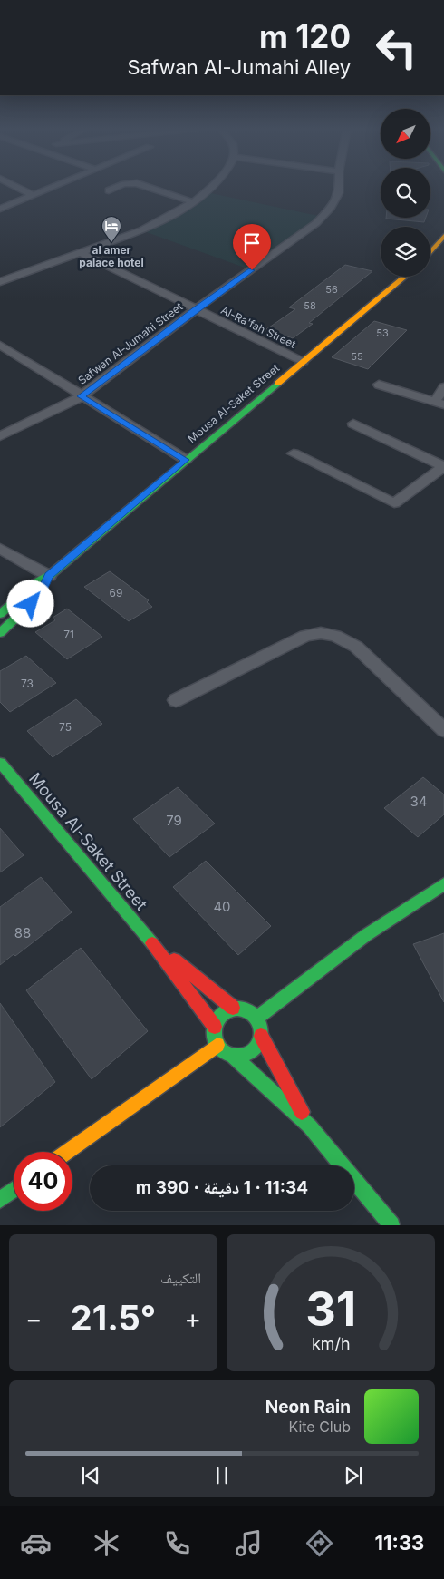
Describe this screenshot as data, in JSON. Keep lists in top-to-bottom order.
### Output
{
  "streets": {
    "street": ["Al-Ra'fah Street", "Safwan Al-Jumahi Street", "Mousa Al-Saket Street"]
  },
  "crossings": [
    ["Al-Ra'fah Street", "Safwan Al-Jumahi Street"],
    ["Al-Ra'fah Street", "Mousa Al-Saket Street"]
  ],
  "places": {
    "hotel": ["al amer palace hotel"]
  },
  "house_numbers": [
    "56",
    "58",
    "53",
    "55",
    "69",
    "71",
    "73",
    "75",
    "34",
    "79",
    "40",
    "88"
  ],
  "north": "bottom left",
  "page": {
    "turn": ["120 m", "Safwan Al-Jumahi Alley"],
    "limit": "40",
    "trip": "11:34 · 1 دقيقة · 390 m",
    "tile": "التكييف",
    "heat": ["−", "21.5°", "+"],
    "song": ["Neon Rain", "Kite Club"],
    "tabs": "11:33",
    "gauge": ["31", "km/h"]
  }
}
